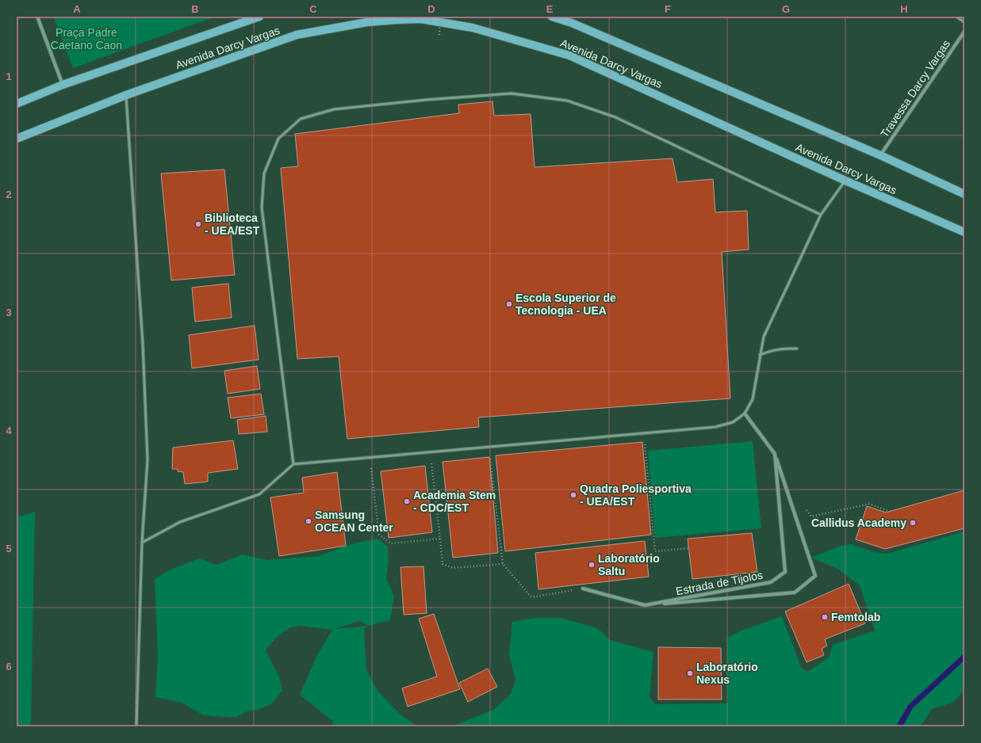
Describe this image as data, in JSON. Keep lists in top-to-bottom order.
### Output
{
  "streets": {
    "main road": ["Avenida Darcy Vargas"],
    "street": ["Travessa Darcy Vargas", "Estrada de Tijolos"]
  },
  "crossings": [
    ["Avenida Darcy Vargas", "Travessa Darcy Vargas"]
  ],
  "parks": ["Praça Padre Caetano Caon"],
  "places": [
    "Biblioteca - UEA/EST",
    "Escola Superior de Tecnologia - UEA",
    "Quadra Poliesportiva - UEA/EST",
    "Academia Stem - CDC/EST",
    "Samsung OCEAN Center",
    "Callidus Academy",
    "Laboratório Saltu",
    "Femtolab",
    "Laboratório Nexus"
  ],
  "grid": {
    "columns": [
      "A",
      "B",
      "C",
      "D",
      "E",
      "F",
      "G",
      "H"
    ],
    "rows": [
      "1",
      "2",
      "3",
      "4",
      "5",
      "6"
    ]
  }
}
